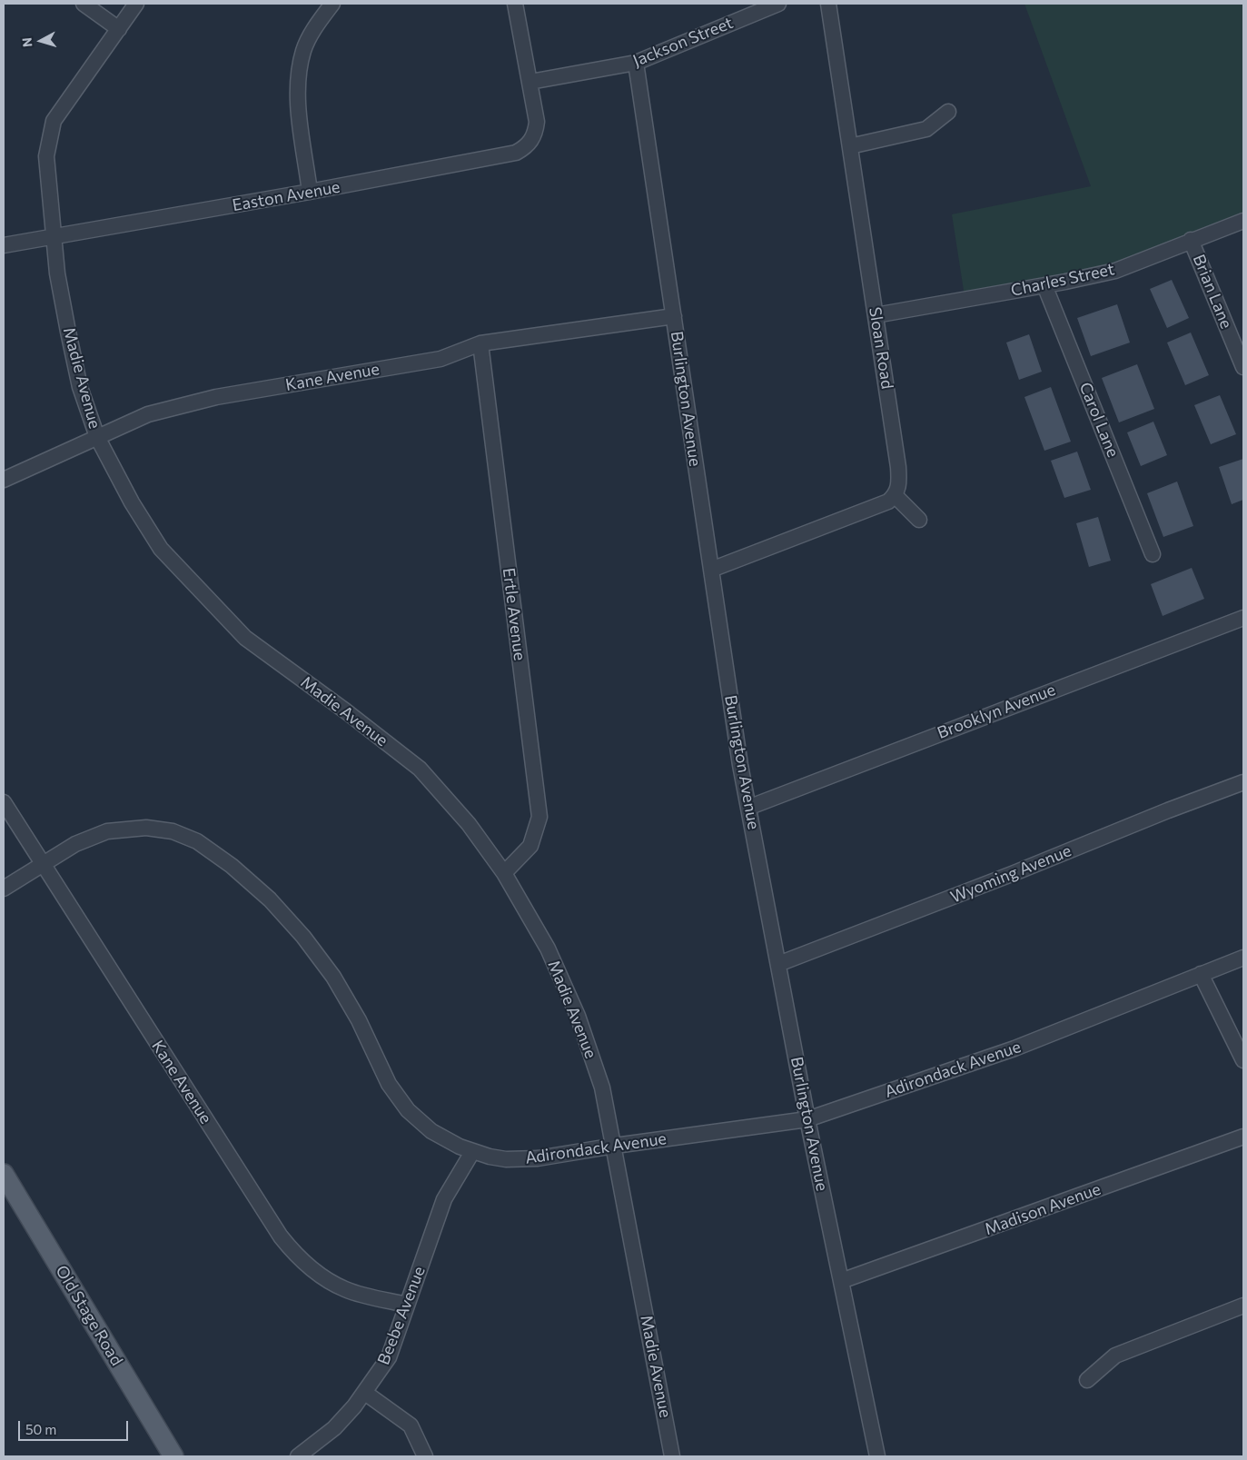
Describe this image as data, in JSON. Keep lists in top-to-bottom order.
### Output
{
  "streets": {
    "main road": ["Old Stage Road"],
    "street": [
      "Jackson Street",
      "Easton Avenue",
      "Charles Street",
      "Brian Lane",
      "Sloan Road",
      "Kane Avenue",
      "Madie Avenue",
      "Burlington Avenue",
      "Carol Lane",
      "Ertle Avenue",
      "Brooklyn Avenue",
      "Wyoming Avenue",
      "Adirondack Avenue",
      "Madison Avenue",
      "Beebe Avenue"
    ]
  },
  "crossings": [
    ["Jackson Street", "Easton Avenue"],
    ["Jackson Street", "Burlington Avenue"],
    ["Easton Avenue", "Madie Avenue"],
    ["Charles Street", "Brian Lane"],
    ["Charles Street", "Sloan Road"],
    ["Charles Street", "Carol Lane"],
    ["Kane Avenue", "Madie Avenue"],
    ["Kane Avenue", "Burlington Avenue"],
    ["Kane Avenue", "Ertle Avenue"],
    ["Kane Avenue", "Adirondack Avenue"],
    ["Kane Avenue", "Beebe Avenue"],
    ["Madie Avenue", "Ertle Avenue"],
    ["Madie Avenue", "Adirondack Avenue"],
    ["Burlington Avenue", "Brooklyn Avenue"],
    ["Burlington Avenue", "Wyoming Avenue"],
    ["Burlington Avenue", "Adirondack Avenue"],
    ["Burlington Avenue", "Madison Avenue"],
    ["Adirondack Avenue", "Beebe Avenue"]
  ],
  "scale_bar": "50 m",
  "north": "left"
}
